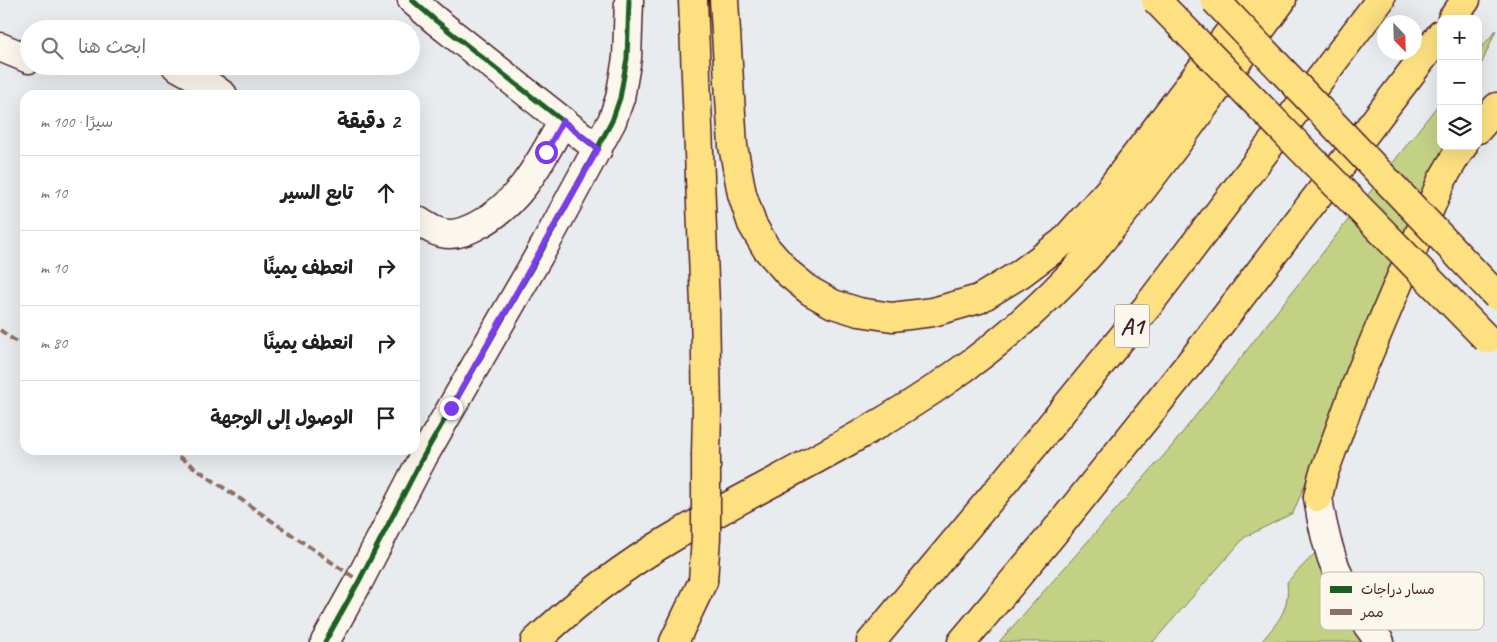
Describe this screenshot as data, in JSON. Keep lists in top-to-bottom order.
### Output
{
  "streets": {
    "main road": ["A1"]
  },
  "legend": ["مسار دراجات", "ممر"],
  "north": "bottom right",
  "page": {
    "map_buttons": ["+", "−"],
    "search": "ابحث هنا",
    "heading": ["2 دقيقة", "سيرًا · 100 m"],
    "list": [
      ["تابع السير", "10 m"],
      ["انعطف يمينًا", "10 m"],
      ["انعطف يمينًا", "80 m"],
      "الوصول إلى الوجهة"
    ]
  }
}
